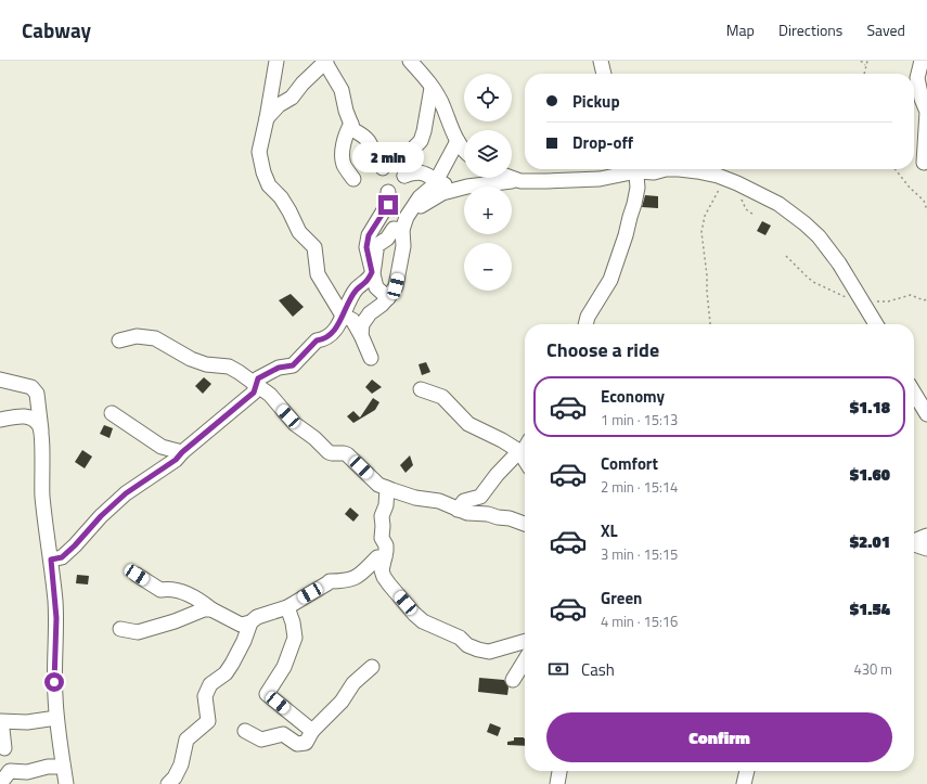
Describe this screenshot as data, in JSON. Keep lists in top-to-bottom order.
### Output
{
  "page": {
    "header": "Cabway",
    "nav": ["Map", "Directions", "Saved"],
    "map_buttons": ["+", "−"],
    "banner": ["Pickup", "Drop-off"],
    "bubble": "2 min",
    "heading": "Choose a ride",
    "list": [
      {
        "name": "Economy",
        "note": "1 min · 15:13",
        "value": "$1.18"
      },
      {
        "name": "Comfort",
        "note": "2 min · 15:14",
        "value": "$1.60"
      },
      {
        "name": "XL",
        "note": "3 min · 15:15",
        "value": "$2.01"
      },
      {
        "name": "Green",
        "note": "4 min · 15:16",
        "value": "$1.54"
      }
    ],
    "pay": ["Cash", "430 m"],
    "buttons": "Confirm"
  }
}
